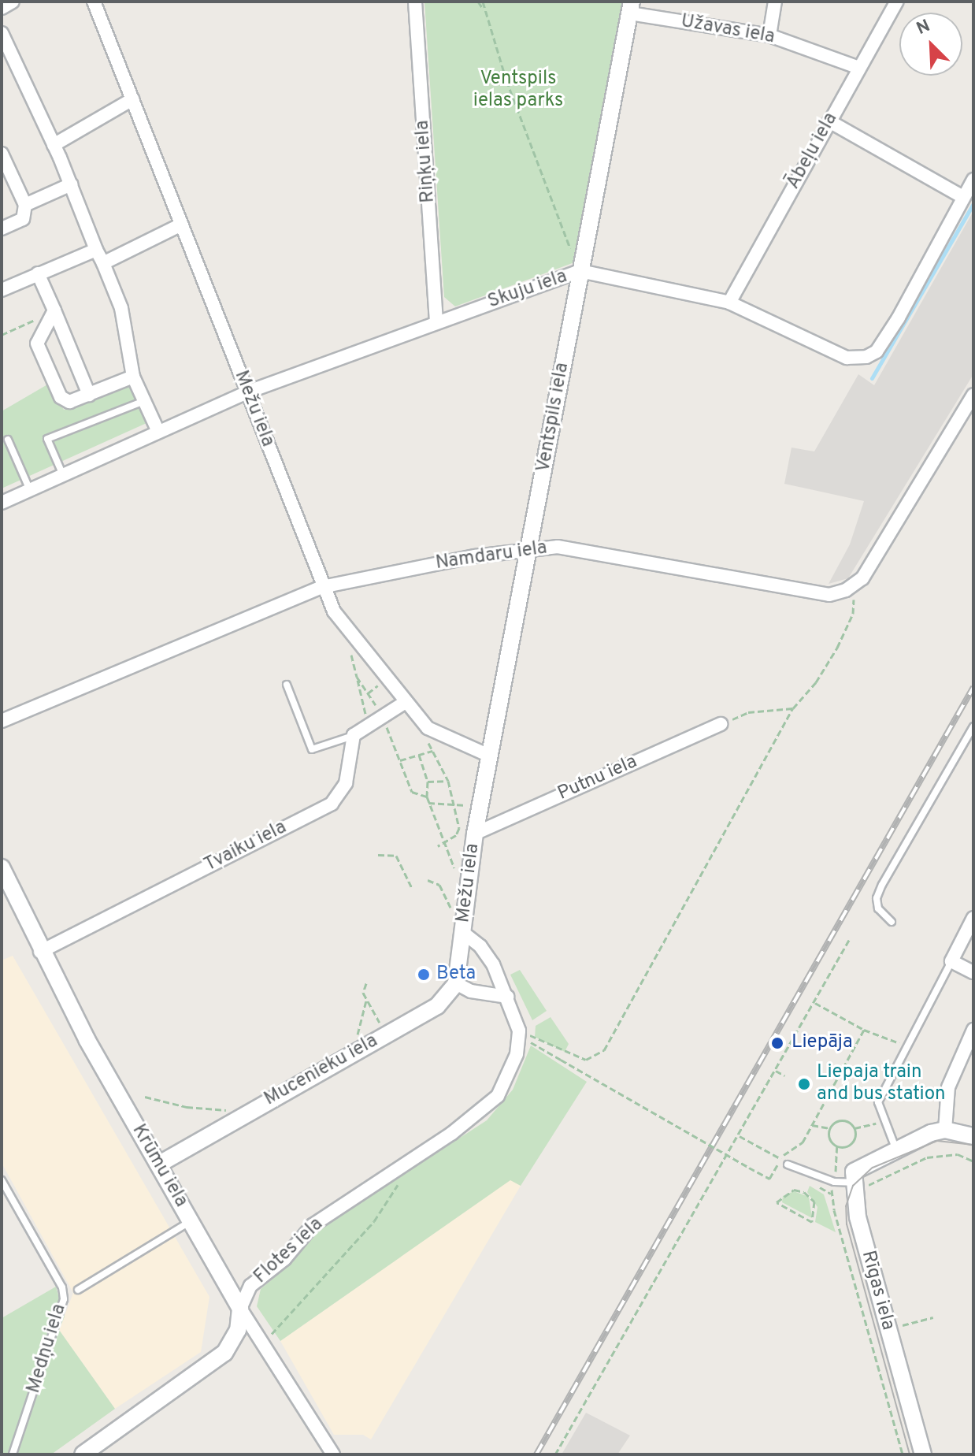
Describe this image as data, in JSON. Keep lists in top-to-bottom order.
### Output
{
  "streets": {
    "street": [
      "Užavas iela",
      "Ābeļu iela",
      "Riņķu iela",
      "Skuju iela",
      "Mežu iela",
      "Ventspils iela",
      "Namdaru iela",
      "Putnu iela",
      "Tvaiku iela",
      "Mucenieku iela",
      "Krūmu iela",
      "Flotes iela",
      "Rīgas iela"
    ],
    "lane": ["Medņu iela"]
  },
  "crossings": [
    ["Užavas iela", "Ābeļu iela"],
    ["Užavas iela", "Ventspils iela"],
    ["Ābeļu iela", "Skuju iela"],
    ["Riņķu iela", "Skuju iela"],
    ["Skuju iela", "Mežu iela"],
    ["Skuju iela", "Ventspils iela"],
    ["Mežu iela", "Ventspils iela"],
    ["Mežu iela", "Namdaru iela"],
    ["Mežu iela", "Putnu iela"],
    ["Mežu iela", "Mucenieku iela"],
    ["Mežu iela", "Flotes iela"],
    ["Ventspils iela", "Namdaru iela"],
    ["Ventspils iela", "Putnu iela"],
    ["Tvaiku iela", "Krūmu iela"],
    ["Mucenieku iela", "Krūmu iela"],
    ["Krūmu iela", "Flotes iela"]
  ],
  "parks": ["Ventspils ielas parks"],
  "places": ["Beta", "Liepāja", "Liepaja train and bus station"],
  "north": "top left"
}
